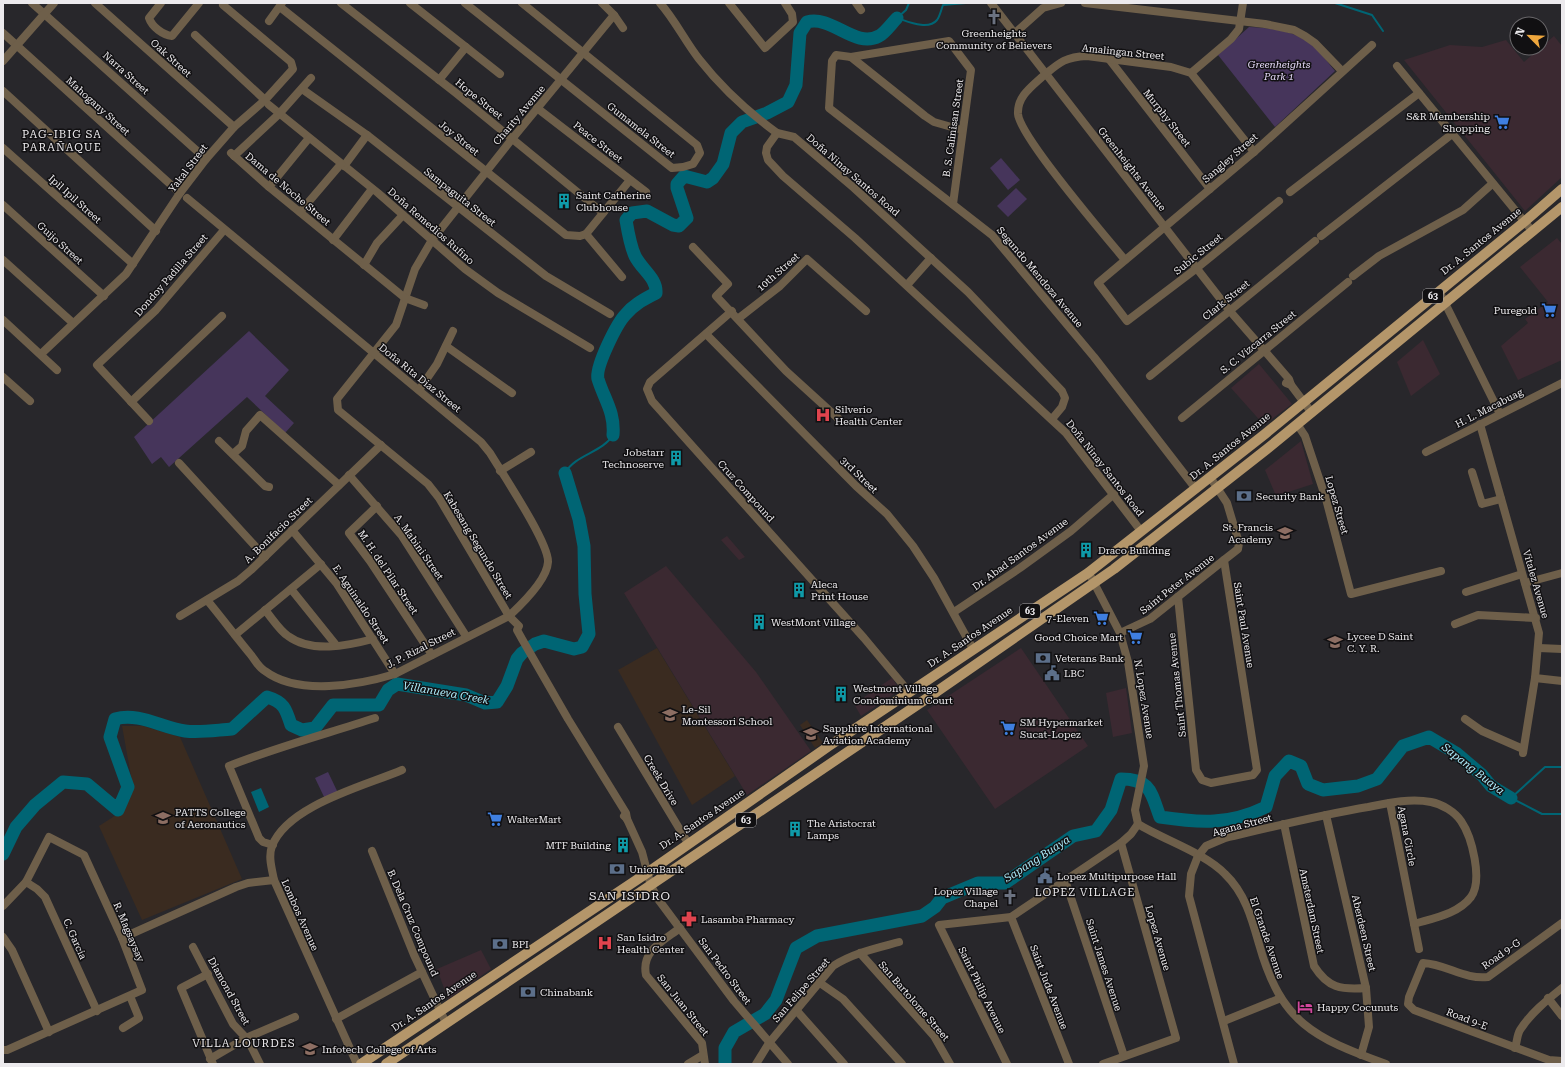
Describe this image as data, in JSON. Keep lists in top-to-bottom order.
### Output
{
  "streets": {
    "main road": ["Dr. A. Santos Avenue", "63"],
    "street": [
      "Amalingan Street",
      "Oak Street",
      "Narra Street",
      "Hope Street",
      "Mahogany Street",
      "Charity Avenue",
      "Murphy Street",
      "B. S. Calinisan Street",
      "Gumamela Street",
      "Joy Street",
      "Peace Street",
      "Sangley Street",
      "Yakal Street",
      "Greenheights Avenue",
      "Doña Ninay Santos Road",
      "Dama de Noche Street",
      "Sampaguita Street",
      "Ipil Ipil Street",
      "Doña Remedios Rufino",
      "Guijo Street",
      "Subic Street",
      "10th Street",
      "Dondoy Padilla Street",
      "Segundo Mendoza Avenue",
      "Clark Street",
      "S. C. Vizcarra Street",
      "Doña Rita Diaz Street",
      "H. L. Macabuag",
      "3rd Street",
      "Cruz Compound",
      "Lopez Street",
      "A. Bonifacio Street",
      "Kabesang Segundo Street",
      "A. Mabini Street",
      "Dr. Abad Santos Avenue",
      "M. H. del Pilar Street",
      "Saint Peter Avenue",
      "Vitalez Avenue",
      "E. Aguinaldo Street",
      "Saint Paul Avenue",
      "J. P. Rizal Street",
      "Saint Thomas Avenue",
      "N. Lopez Avenue",
      "Creek Drive",
      "Agana Street",
      "Agana Circle",
      "Amsterdam Street",
      "Lombos Avenue",
      "B. Dela Cruz Compound",
      "R. Magsaysay",
      "Aberdeen Street",
      "Lopez Avenue",
      "El Grande Avenue",
      "C. Garcia",
      "Road 9-G",
      "Saint James Avenue",
      "San Pedro Street",
      "Saint Jude Avenue",
      "San Felipe Street",
      "Saint Philip Avenue",
      "Diamond Street",
      "San Bartolome Street",
      "San Juan Street",
      "Road 9-E"
    ]
  },
  "crossings": [
    ["Amalingan Street", "Murphy Street"],
    ["Amalingan Street", "Sangley Street"],
    ["Amalingan Street", "Greenheights Avenue"],
    ["Oak Street", "Yakal Street"],
    ["Narra Street", "Yakal Street"],
    ["Hope Street", "Charity Avenue"],
    ["Mahogany Street", "Yakal Street"],
    ["Charity Avenue", "Gumamela Street"],
    ["Charity Avenue", "Joy Street"],
    ["Charity Avenue", "Peace Street"],
    ["Charity Avenue", "Sampaguita Street"],
    ["Charity Avenue", "Doña Remedios Rufino"],
    ["Charity Avenue", "Kabesang Segundo Street"],
    ["Murphy Street", "Sangley Street"],
    ["B. S. Calinisan Street", "Segundo Mendoza Avenue"],
    ["Sangley Street", "Greenheights Avenue"],
    ["Sangley Street", "Subic Street"],
    ["Yakal Street", "Ipil Ipil Street"],
    ["Yakal Street", "Doña Remedios Rufino"],
    ["Yakal Street", "Guijo Street"],
    ["Greenheights Avenue", "Dr. A. Santos Avenue"],
    ["Greenheights Avenue", "Subic Street"],
    ["Greenheights Avenue", "63"],
    ["Greenheights Avenue", "Clark Street"],
    ["Greenheights Avenue", "S. C. Vizcarra Street"],
    ["Doña Ninay Santos Road", "Dr. A. Santos Avenue"],
    ["Doña Ninay Santos Road", "Dr. Abad Santos Avenue"],
    ["Dama de Noche Street", "Doña Remedios Rufino"],
    ["Dama de Noche Street", "Kabesang Segundo Street"],
    ["Doña Remedios Rufino", "Kabesang Segundo Street"],
    ["Dr. A. Santos Avenue", "Segundo Mendoza Avenue"],
    ["Dr. A. Santos Avenue", "3rd Street"],
    ["Dr. A. Santos Avenue", "Cruz Compound"],
    ["Dr. A. Santos Avenue", "Kabesang Segundo Street"],
    ["Dr. A. Santos Avenue", "N. Lopez Avenue"],
    ["Dr. A. Santos Avenue", "Creek Drive"],
    ["Dr. A. Santos Avenue", "B. Dela Cruz Compound"],
    ["Dondoy Padilla Street", "Doña Rita Diaz Street"],
    ["63", "Lopez Street"],
    ["63", "Kabesang Segundo Street"],
    ["63", "N. Lopez Avenue"],
    ["63", "B. Dela Cruz Compound"],
    ["63", "San Pedro Street"],
    ["Doña Rita Diaz Street", "Kabesang Segundo Street"],
    ["Doña Rita Diaz Street", "J. P. Rizal Street"],
    ["H. L. Macabuag", "Vitalez Avenue"],
    ["3rd Street", "Cruz Compound"],
    ["3rd Street", "Dr. Abad Santos Avenue"],
    ["A. Bonifacio Street", "Kabesang Segundo Street"],
    ["A. Bonifacio Street", "A. Mabini Street"],
    ["A. Bonifacio Street", "E. Aguinaldo Street"],
    ["A. Bonifacio Street", "J. P. Rizal Street"],
    ["Kabesang Segundo Street", "J. P. Rizal Street"],
    ["Kabesang Segundo Street", "San Pedro Street"],
    ["A. Mabini Street", "M. H. del Pilar Street"],
    ["A. Mabini Street", "J. P. Rizal Street"],
    ["M. H. del Pilar Street", "J. P. Rizal Street"],
    ["Saint Peter Avenue", "Saint Paul Avenue"],
    ["Saint Peter Avenue", "Saint Thomas Avenue"],
    ["Saint Peter Avenue", "N. Lopez Avenue"],
    ["E. Aguinaldo Street", "J. P. Rizal Street"],
    ["Saint Paul Avenue", "Saint Thomas Avenue"],
    ["N. Lopez Avenue", "El Grande Avenue"],
    ["Agana Street", "Agana Circle"],
    ["Agana Street", "Amsterdam Street"],
    ["Agana Street", "Aberdeen Street"],
    ["Agana Street", "El Grande Avenue"],
    ["Amsterdam Street", "Aberdeen Street"],
    ["Lombos Avenue", "R. Magsaysay"],
    ["R. Magsaysay", "C. Garcia"],
    ["Aberdeen Street", "El Grande Avenue"],
    ["Lopez Avenue", "Saint James Avenue"],
    ["Road 9-G", "Road 9-E"],
    ["San Pedro Street", "San Felipe Street"],
    ["San Pedro Street", "San Juan Street"],
    ["Saint Jude Avenue", "Saint Philip Avenue"],
    ["San Felipe Street", "San Bartolome Street"]
  ],
  "districts": [
    "PAG-IBIG SA PARAÑAQUE",
    "LOPEZ VILLAGE",
    "SAN ISIDRO",
    "VILLA LOURDES"
  ],
  "water": ["Villanueva Creek", "Sapang Buaya"],
  "parks": ["Greenheights Park 1"],
  "places": {
    "church": ["Greenheights Community of Believers", "Lopez Village Chapel"],
    "supermarket": [
      "S&R Membership Shopping",
      "Puregold",
      "7-Eleven",
      "Good Choice Mart",
      "SM Hypermarket Sucat-Lopez",
      "WalterMart"
    ],
    "building": [
      "Saint Catherine Clubhouse",
      "Jobstarr Technoserve",
      "Draco Building",
      "Aleca Print House",
      "WestMont Village",
      "Westmont Village Condominium Court",
      "The Aristocrat Lamps",
      "MTF Building"
    ],
    "hospital": ["Silverio Health Center", "San Isidro Health Center"],
    "bank": [
      "Security Bank",
      "Veterans Bank",
      "UnionBank",
      "BPI",
      "Chinabank"
    ],
    "school or university": [
      "St. Francis Academy",
      "Lycee D Saint C. Y. R.",
      "Le-Sil Montessori School",
      "Sapphire International Aviation Academy",
      "PATTS College of Aeronautics",
      "Infotech College of Arts"
    ],
    "public building": ["LBC", "Lopez Multipurpose Hall"],
    "pharmacy": ["Lasamba Pharmacy"],
    "hotel": ["Happy Cocunuts"]
  },
  "north": "top left"
}
